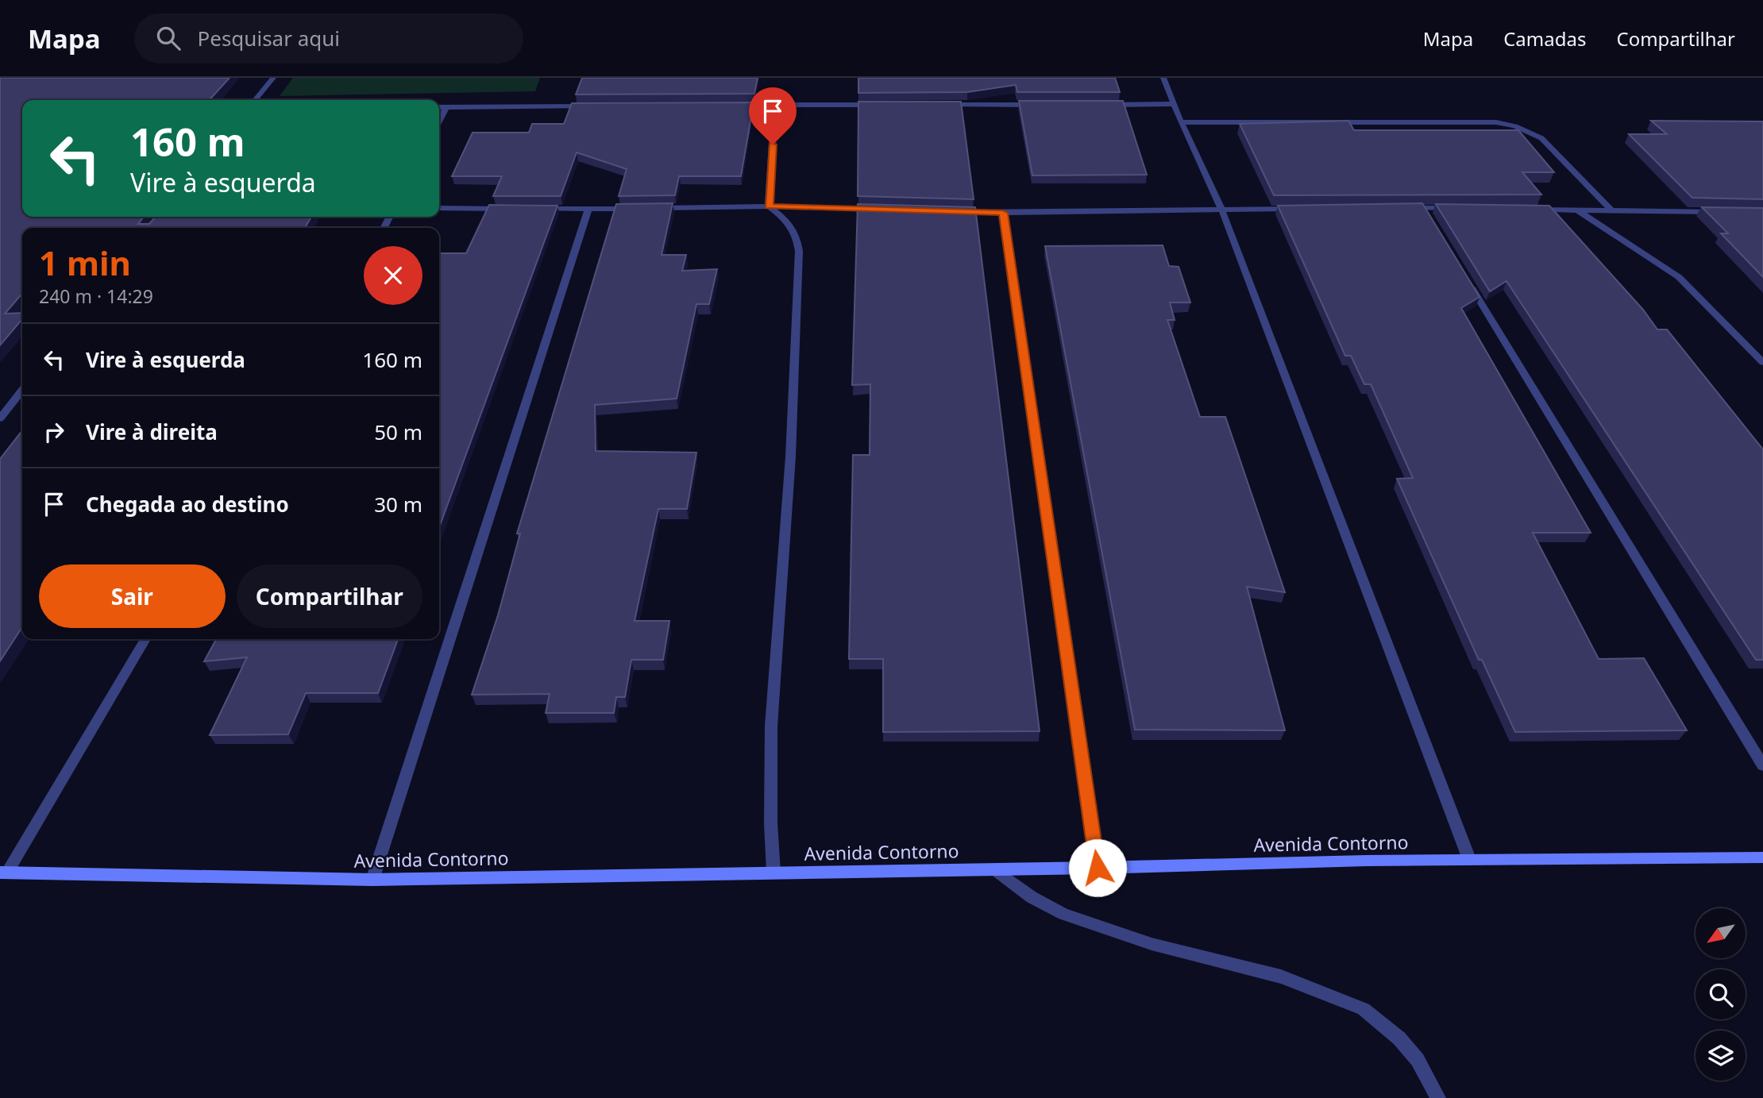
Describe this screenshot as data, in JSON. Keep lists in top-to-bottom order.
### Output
{
  "streets": {
    "street": ["Avenida Contorno"]
  },
  "north": "bottom left",
  "page": {
    "header": "Mapa",
    "search": "Pesquisar aqui",
    "nav": ["Mapa", "Camadas", "Compartilhar"],
    "turn": ["160 m", "Vire à esquerda"],
    "heading": ["1 min", "240 m · 14:29"],
    "list": [
      {
        "name": "Vire à esquerda",
        "value": "160 m"
      },
      {
        "name": "Vire à direita",
        "value": "50 m"
      },
      {
        "name": "Chegada ao destino",
        "value": "30 m"
      }
    ],
    "buttons": ["Sair", "Compartilhar"]
  }
}
